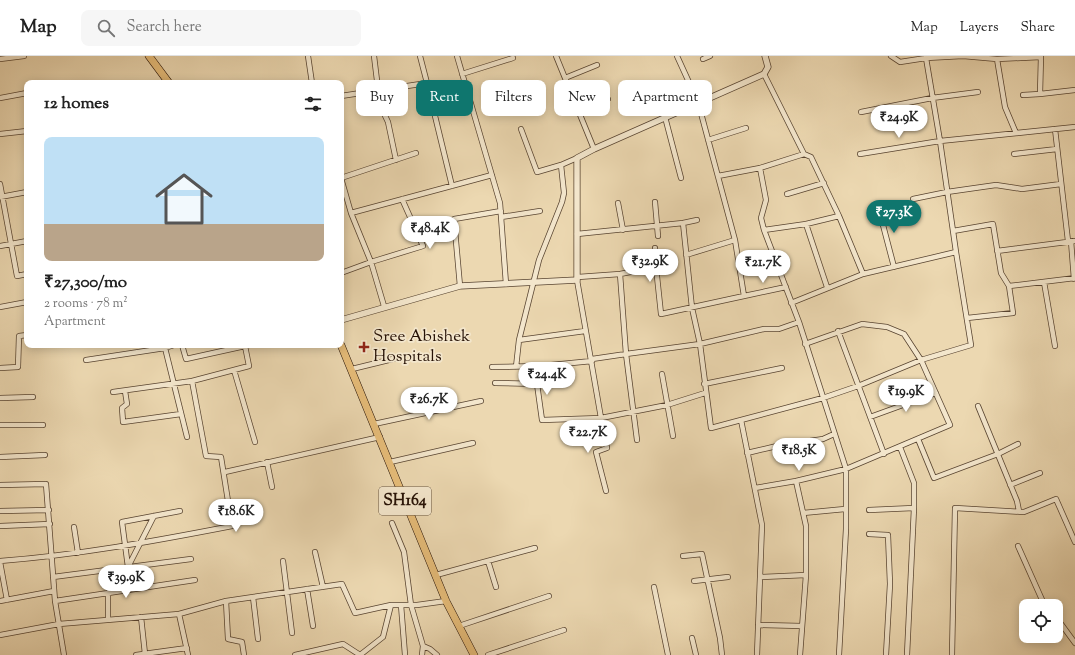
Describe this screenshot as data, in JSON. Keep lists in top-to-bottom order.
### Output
{
  "streets": {
    "main road": ["SH164"]
  },
  "places": {
    "health": ["Sree Abishek Hospitals"]
  },
  "page": {
    "header": "Map",
    "search": "Search here",
    "nav": ["Map", "Layers", "Share"],
    "chip": [
      "Buy",
      "Rent",
      "Filters",
      "New",
      "Apartment"
    ],
    "heading": "12 homes",
    "price": [
      "₹24.9K",
      "₹27.3K",
      "₹48.4K",
      "₹32.9K",
      "₹21.7K",
      "₹24.4K",
      "₹19.9K",
      "₹26.7K",
      "₹22.7K",
      "₹18.5K",
      "₹18.6K",
      "₹39.9K"
    ],
    "list": [
      {
        "name": "₹27,300/mo",
        "note": "2 rooms · 78 m² · Apartment"
      }
    ]
  }
}
